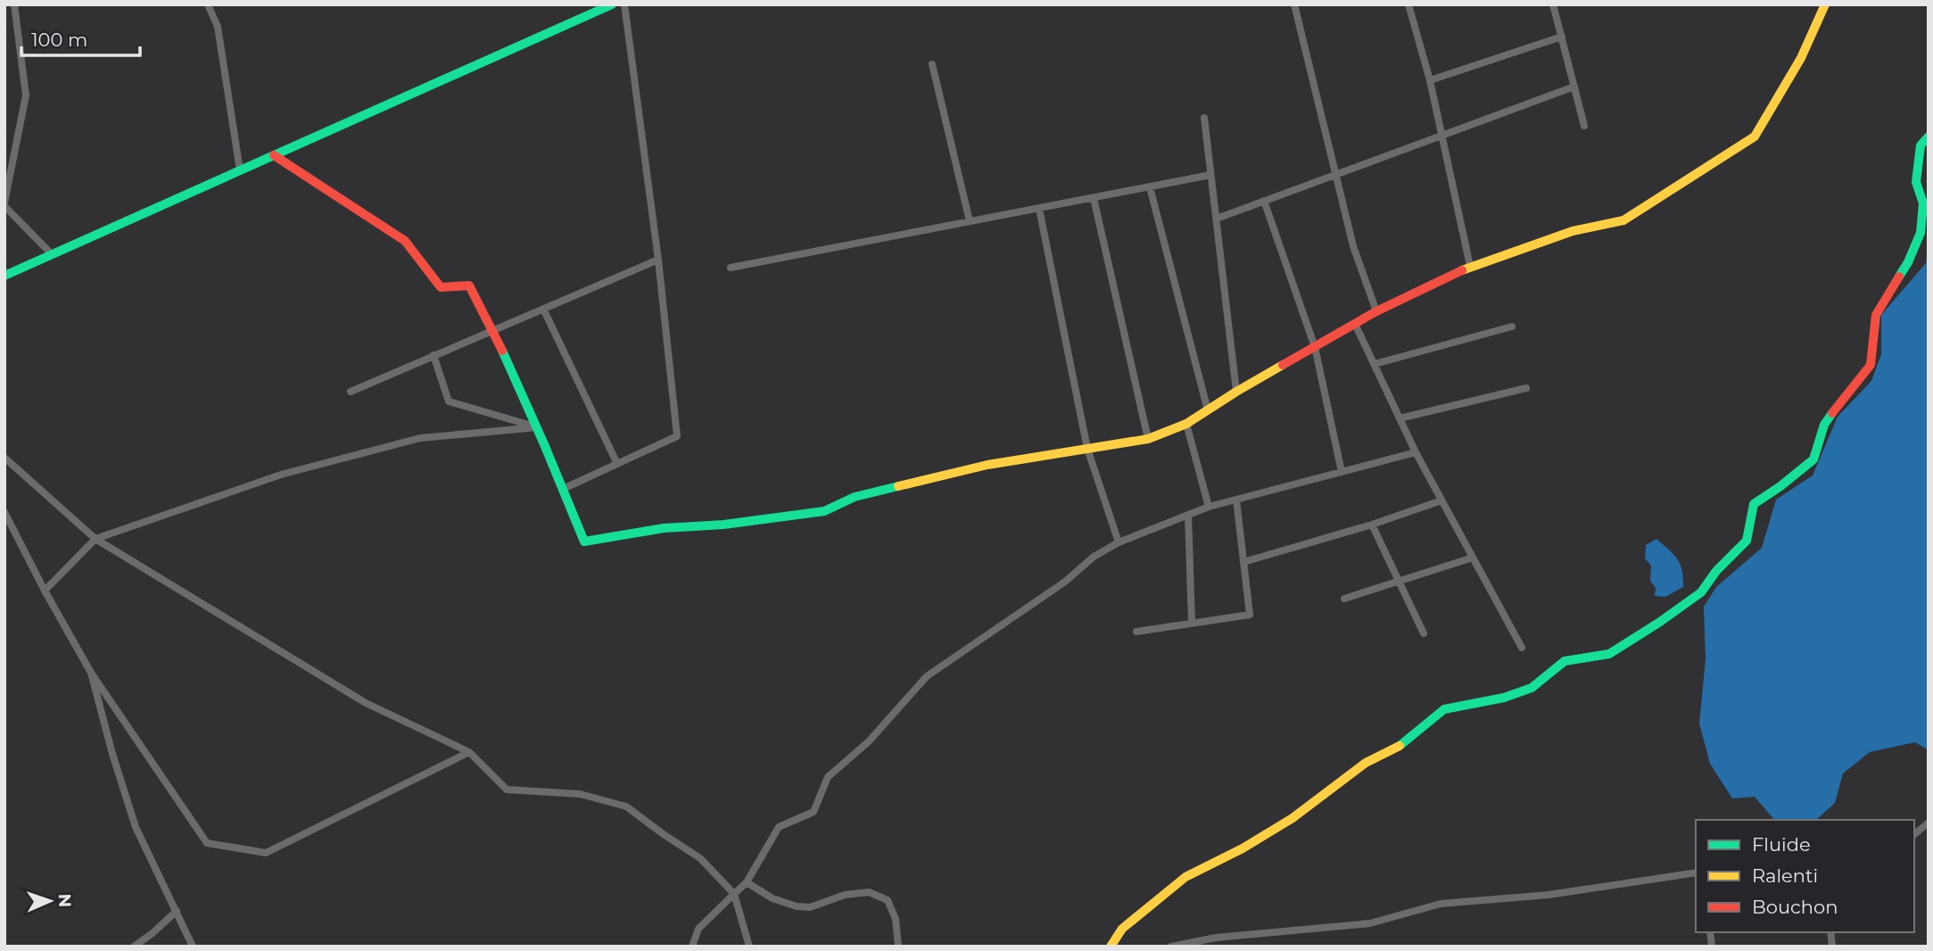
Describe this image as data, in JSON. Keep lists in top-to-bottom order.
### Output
{
  "legend": ["Fluide", "Ralenti", "Bouchon"],
  "scale_bar": "100 m",
  "north": "right"
}
